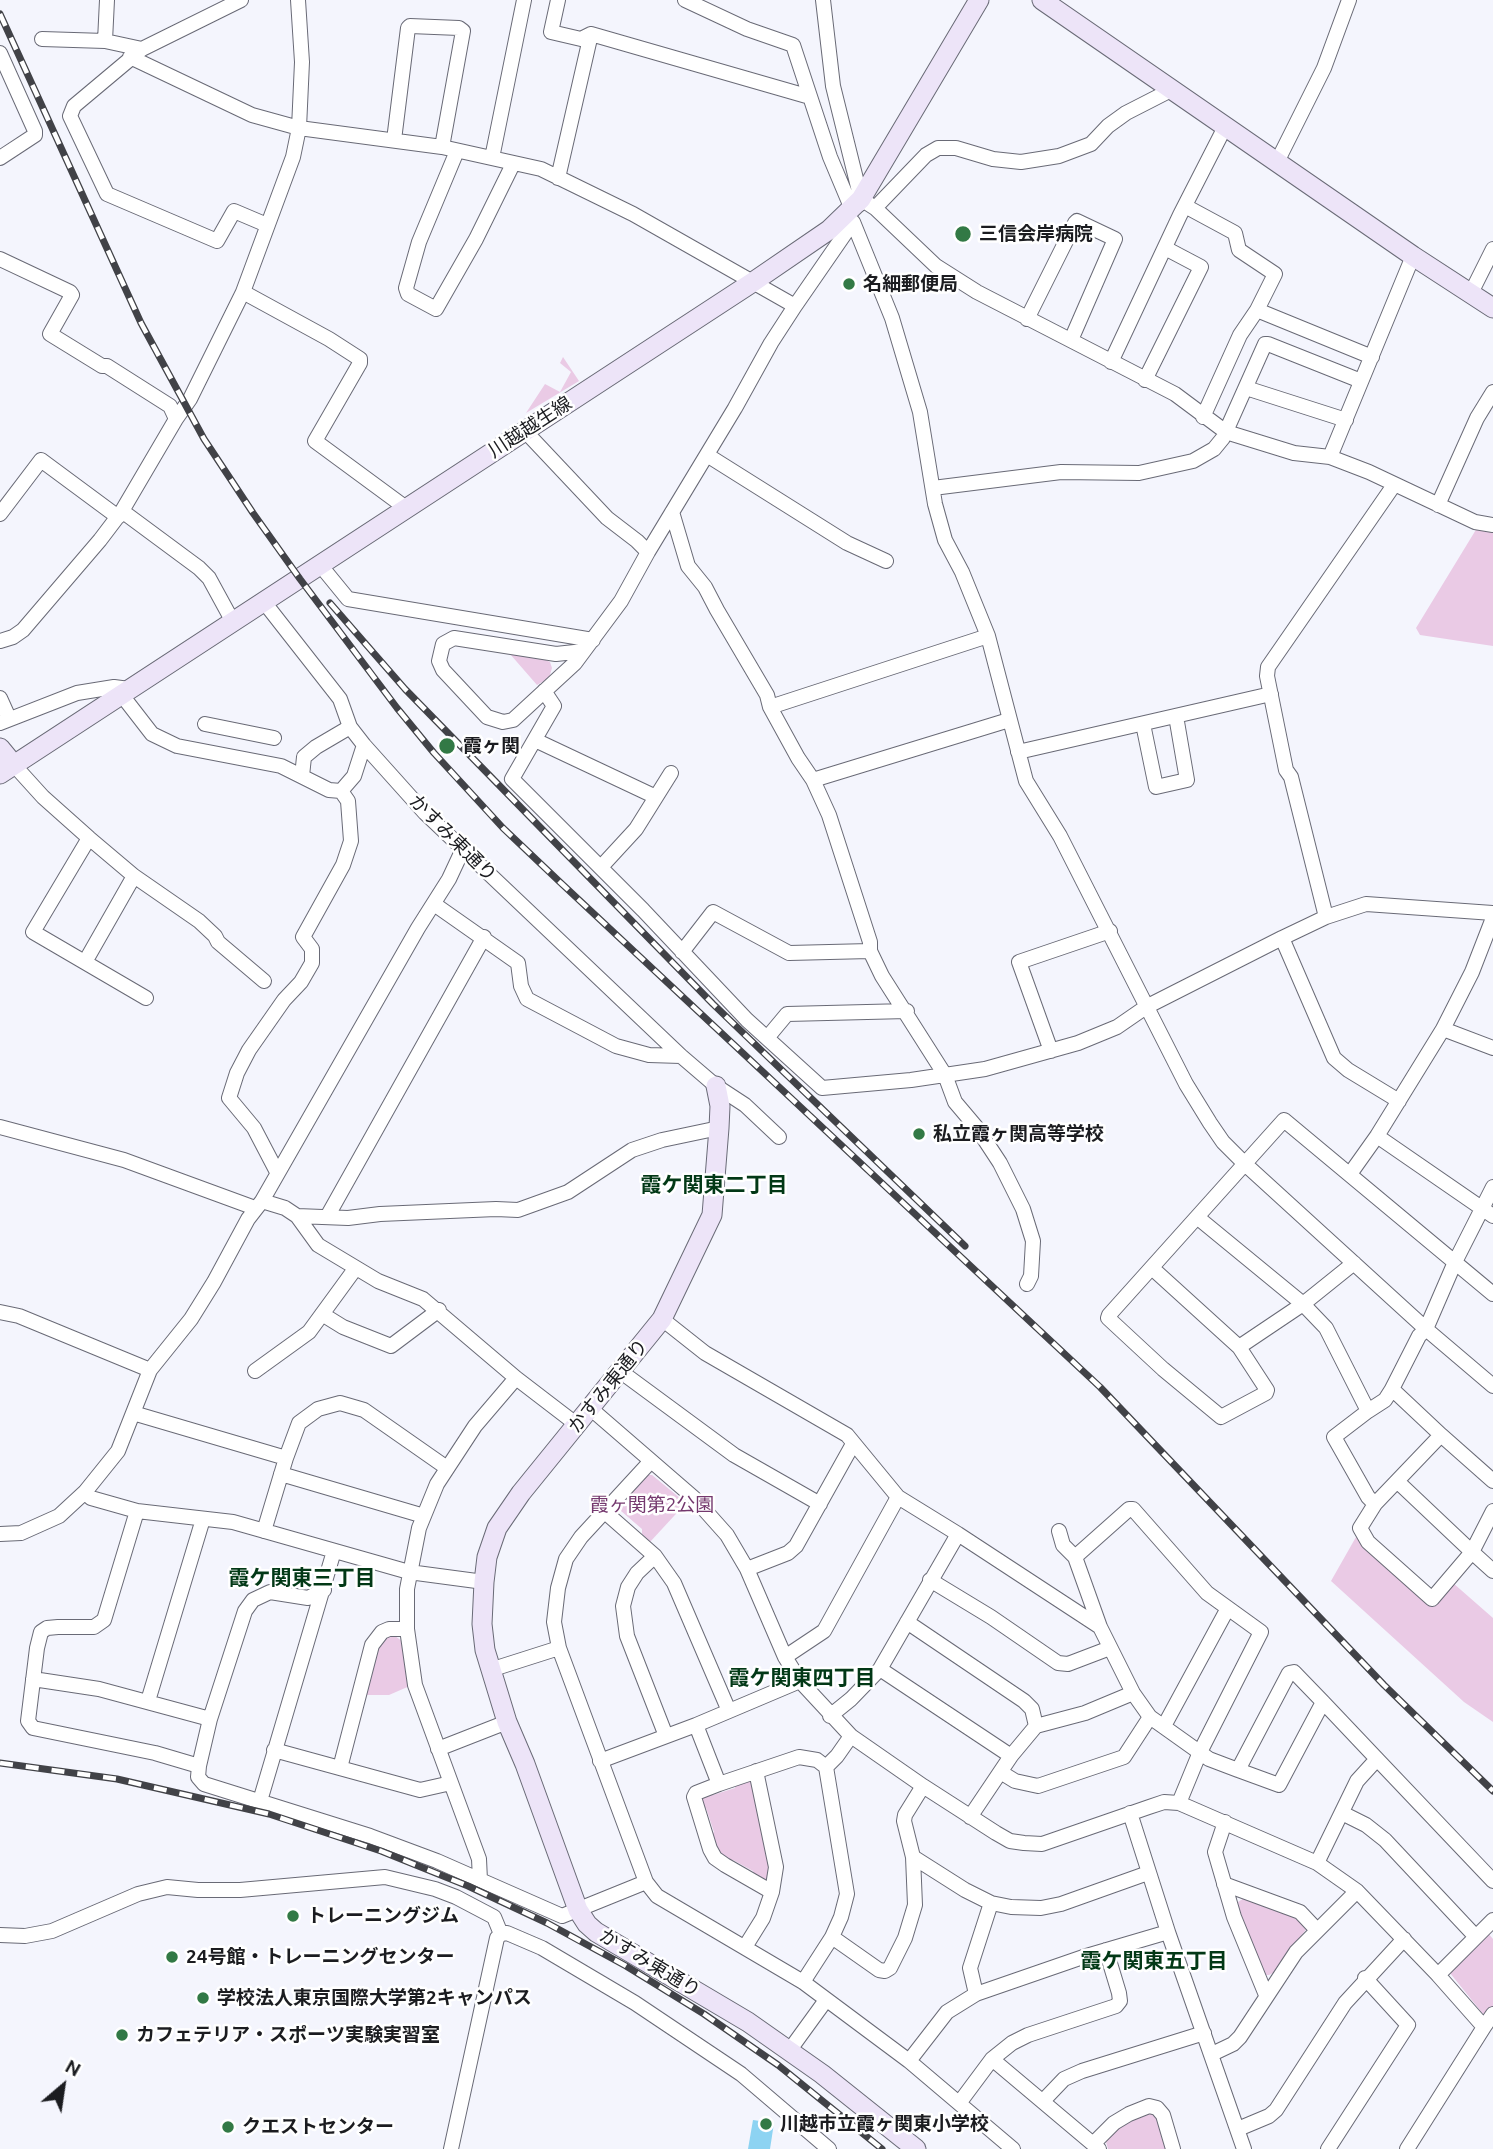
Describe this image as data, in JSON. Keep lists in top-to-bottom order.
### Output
{
  "streets": {
    "street": ["川越越生線", "かすみ東通り"]
  },
  "crossings": [
    ["川越越生線", "かすみ東通り"]
  ],
  "districts": [
    "霞ケ関東二丁目",
    "霞ケ関東三丁目",
    "霞ケ関東四丁目",
    "霞ケ関東五丁目"
  ],
  "parks": ["霞ヶ関第2公園"],
  "places": [
    "三信会岸病院",
    "名細郵便局",
    "霞ヶ関",
    "私立霞ヶ関高等学校",
    "トレーニングジム",
    "24号館・トレーニングセンター",
    "学校法人東京国際大学第2キャンパス",
    "カフェテリア・スポーツ実験実習室",
    "川越市立霞ヶ関東小学校",
    "クエストセンター"
  ],
  "north": "top right"
}
